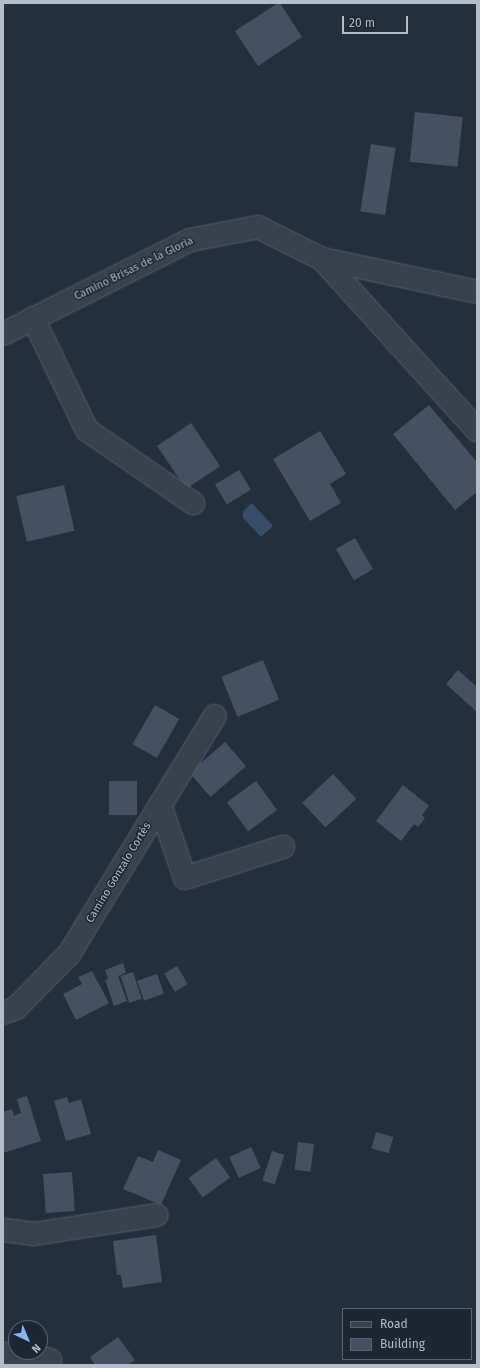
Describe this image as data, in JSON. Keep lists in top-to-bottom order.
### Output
{
  "streets": {
    "street": ["Camino Brisas de la Gloria", "Camino Gonzalo Cortés"]
  },
  "legend": ["Road", "Building"],
  "scale_bar": "20 m",
  "north": "bottom right"
}
